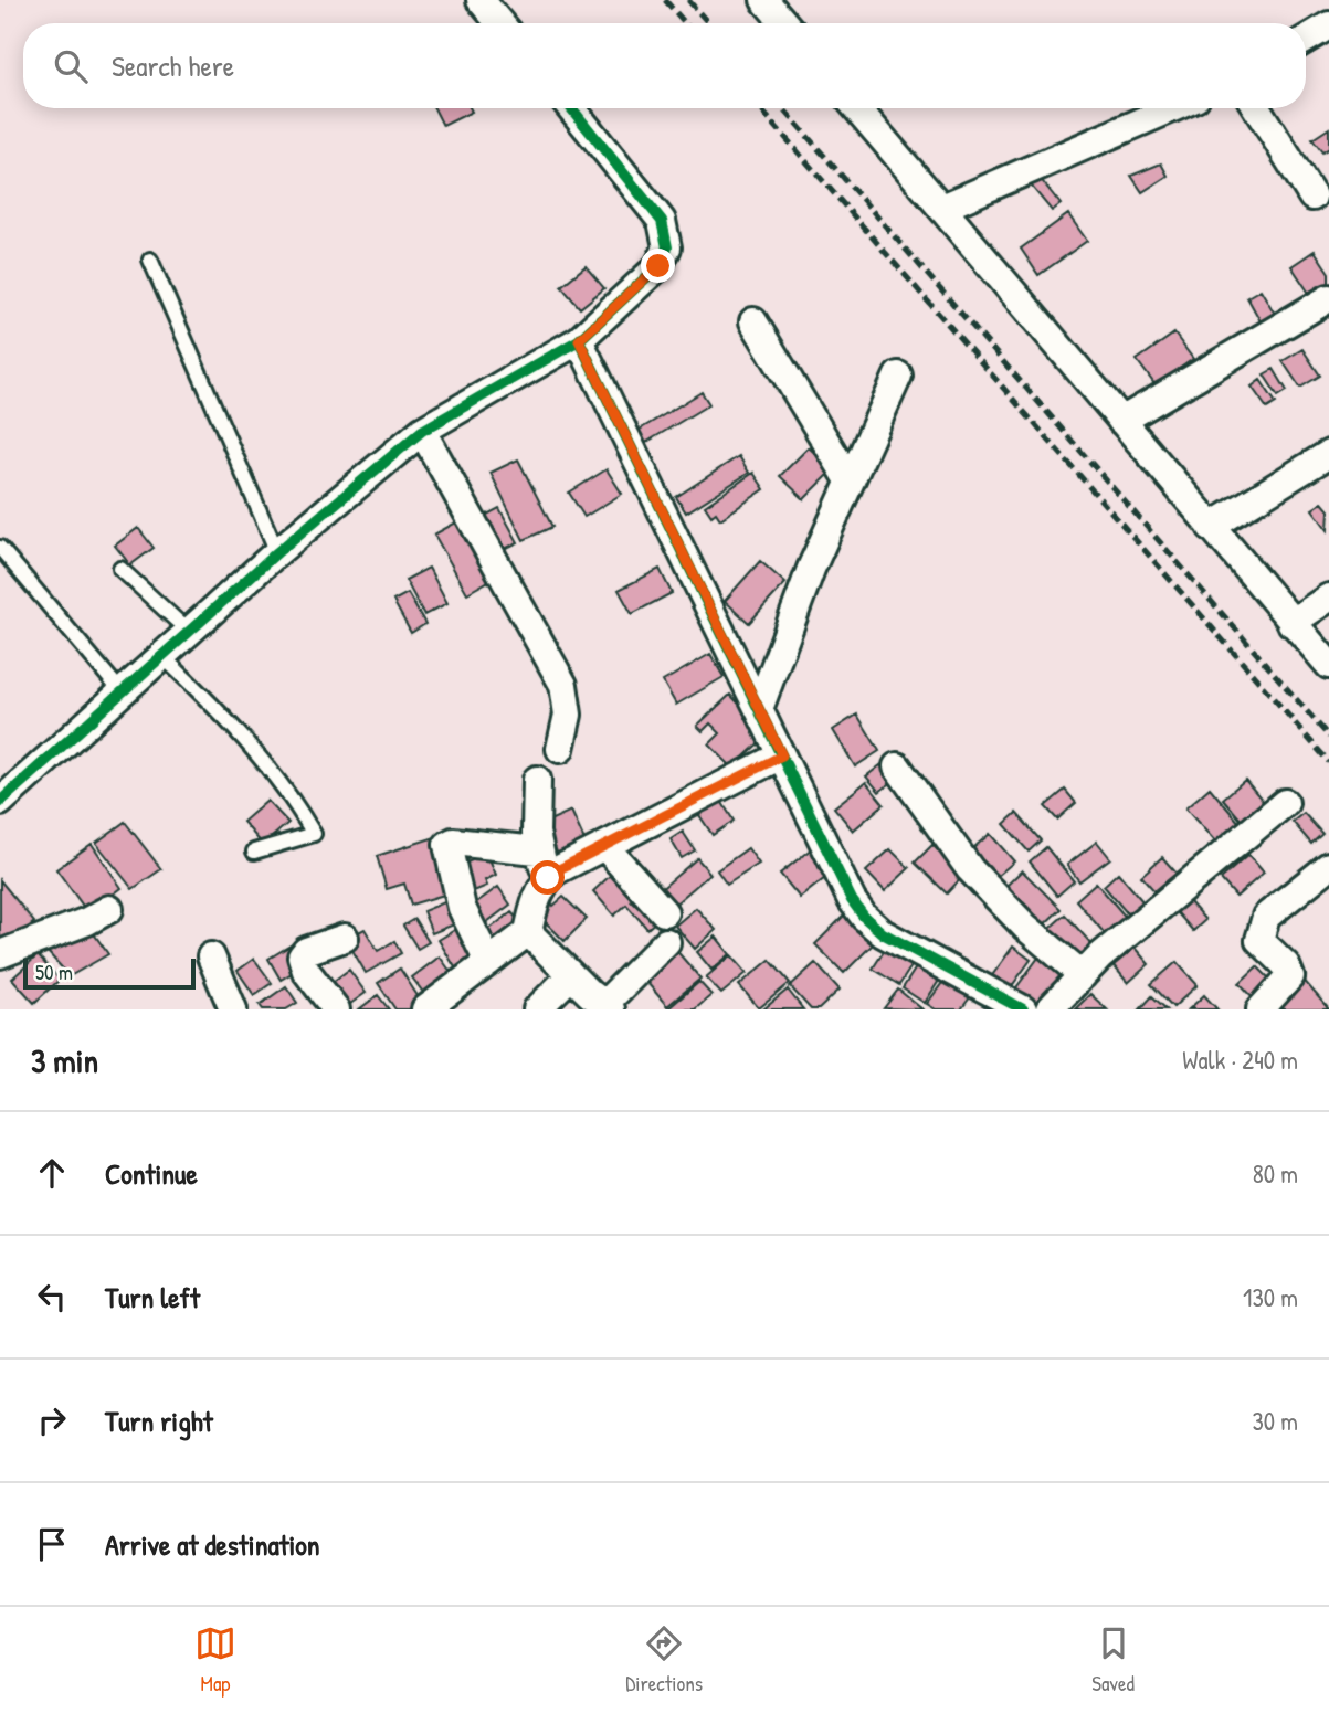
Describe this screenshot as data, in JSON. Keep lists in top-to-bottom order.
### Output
{
  "scale_bar": "50 m",
  "page": {
    "search": "Search here",
    "scale": "50 m",
    "heading": ["3 min", "Walk · 240 m"],
    "list": [
      ["Continue", "80 m"],
      ["Turn left", "130 m"],
      ["Turn right", "30 m"],
      "Arrive at destination"
    ],
    "nav": ["Map", "Directions", "Saved"]
  }
}
